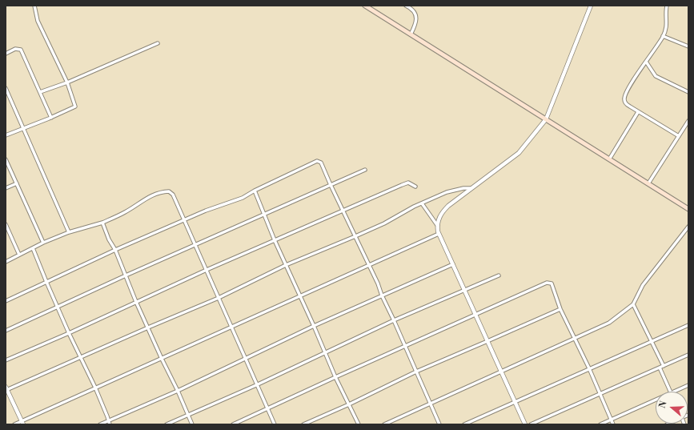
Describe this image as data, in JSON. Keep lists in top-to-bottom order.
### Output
{
  "north": "left"
}
